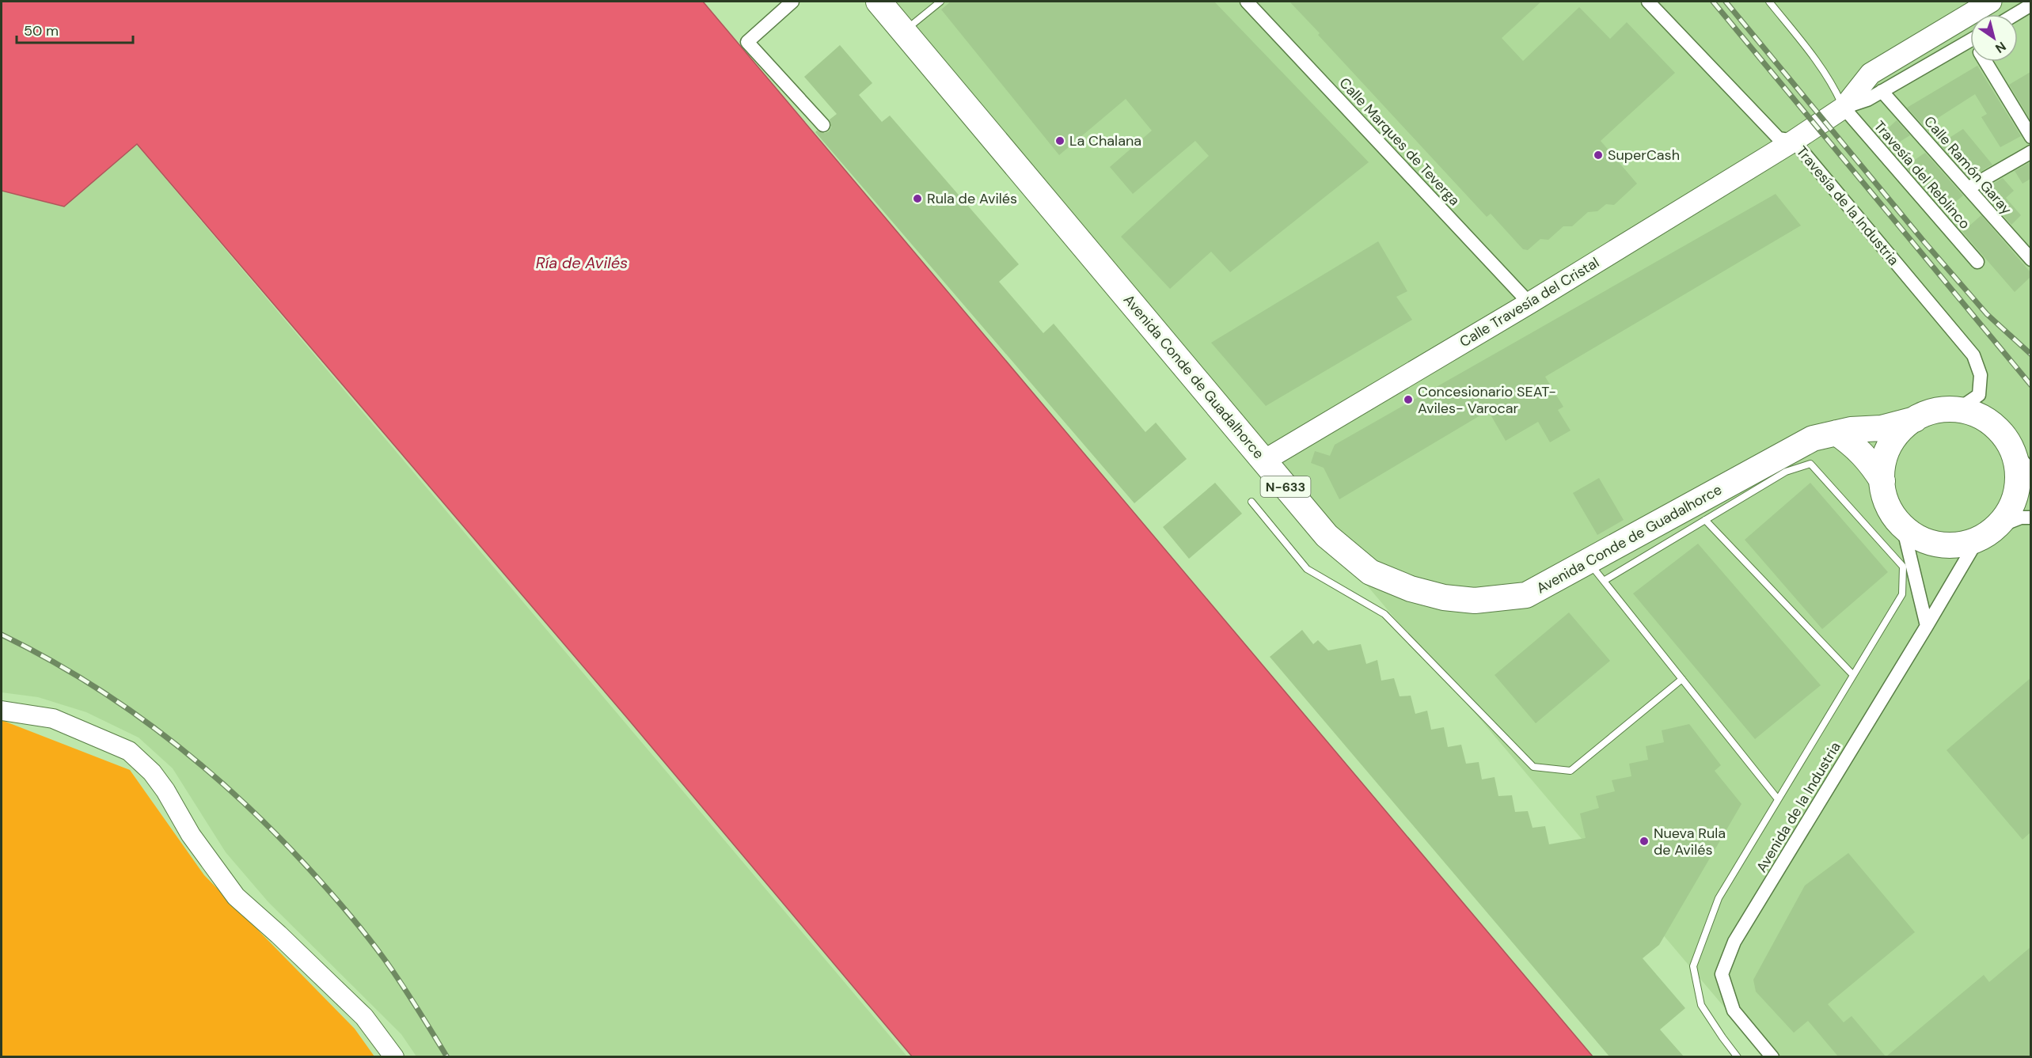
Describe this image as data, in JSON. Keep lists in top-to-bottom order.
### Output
{
  "streets": {
    "highway": ["Avenida Conde de Guadalhorce", "N-633"],
    "main road": ["Calle Travesía del Cristal"],
    "street": [
      "Calle Marques de Teverga",
      "Calle Ramón Garay",
      "Travesía del Reblinco",
      "Travesía de la Industria",
      "Avenida de la Industria"
    ]
  },
  "crossings": [
    ["Calle Marques de Teverga", "Calle Travesía del Cristal"],
    ["Calle Ramón Garay", "Calle Travesía del Cristal"],
    ["Travesía del Reblinco", "Calle Travesía del Cristal"],
    ["Travesía de la Industria", "Calle Travesía del Cristal"],
    ["Travesía de la Industria", "Avenida Conde de Guadalhorce"],
    ["Travesía de la Industria", "Avenida de la Industria"],
    ["Calle Travesía del Cristal", "Avenida Conde de Guadalhorce"],
    ["Avenida Conde de Guadalhorce", "Avenida de la Industria"]
  ],
  "water": ["Ría de Avilés"],
  "places": [
    "La Chalana",
    "SuperCash",
    "Rula de Avilés",
    "Concesionario SEAT- Aviles- Varocar",
    "Nueva Rula de Avilés"
  ],
  "scale_bar": "50 m",
  "north": "bottom right"
}
